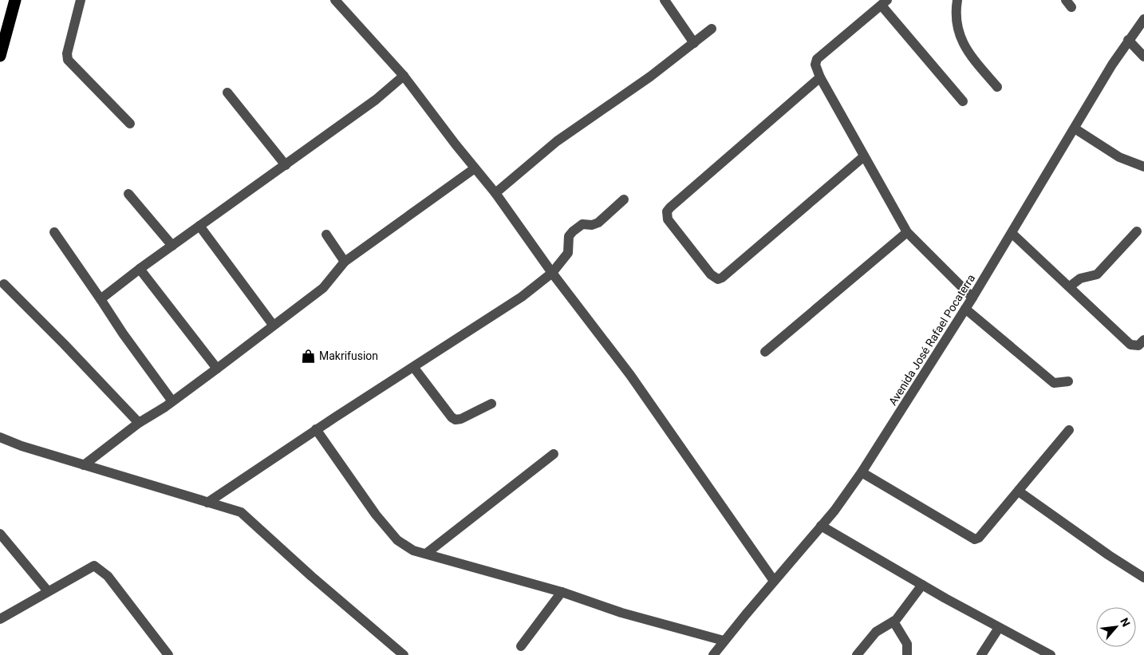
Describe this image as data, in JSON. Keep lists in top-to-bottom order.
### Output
{
  "streets": {
    "street": ["Avenida José Rafael Pocaterra"]
  },
  "places": {
    "shop": ["Makrifusion"]
  },
  "north": "top right"
}
